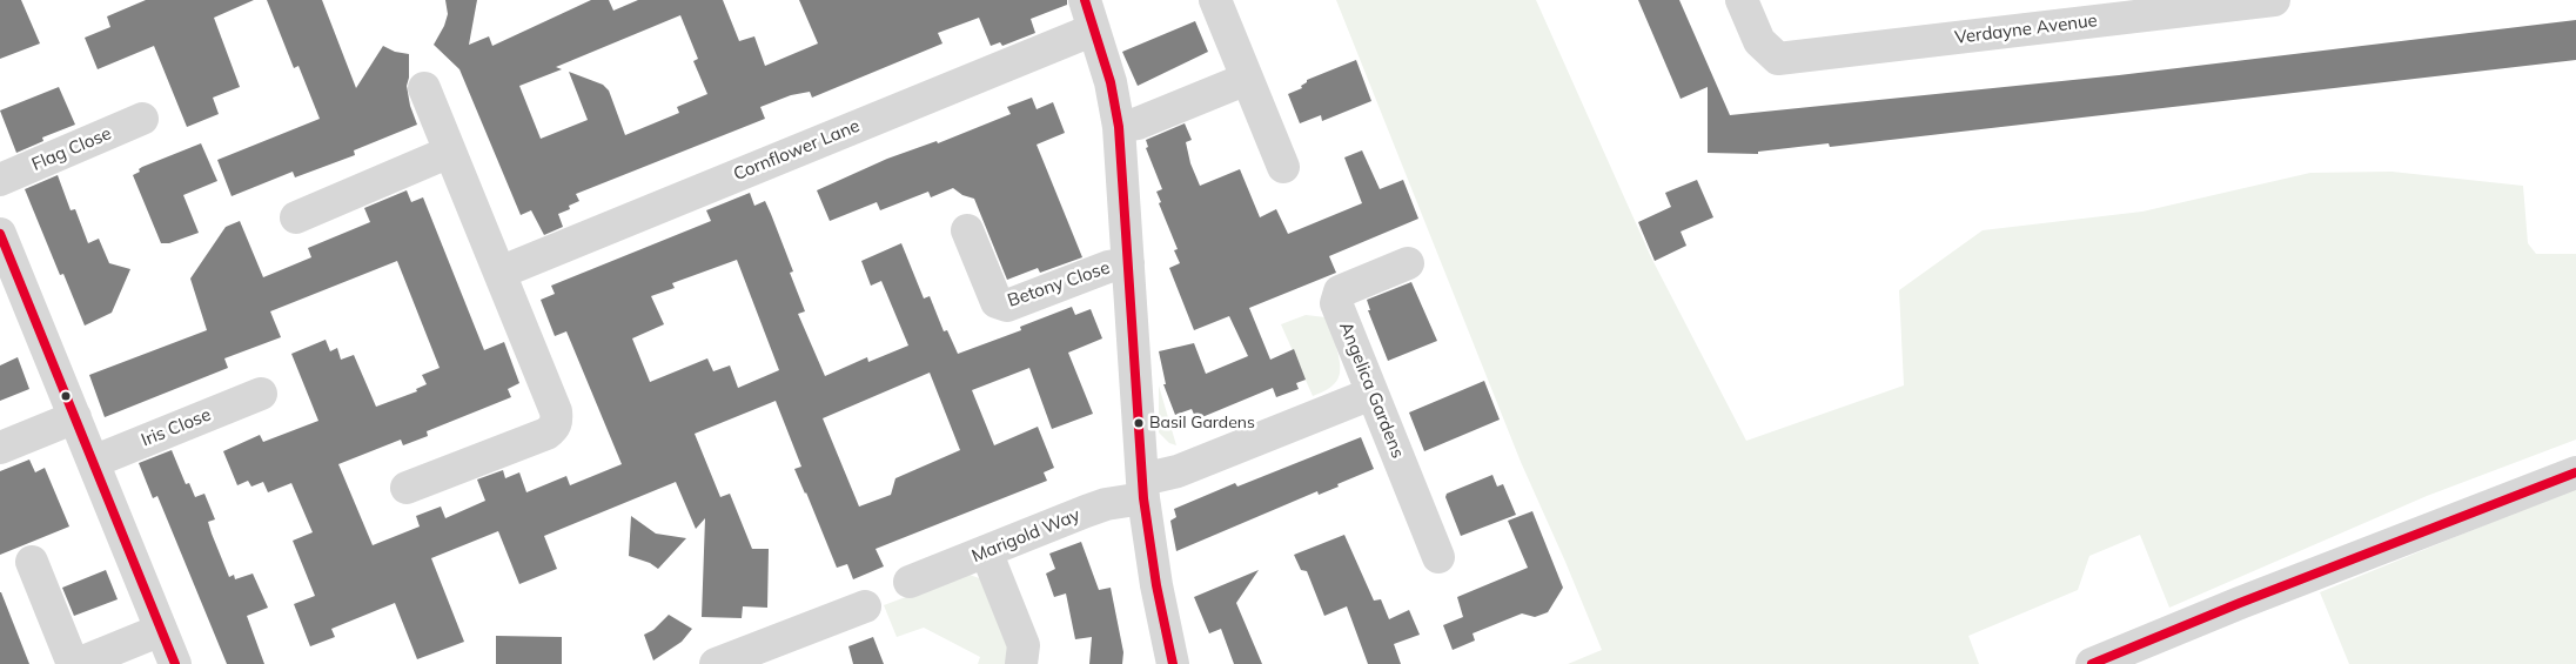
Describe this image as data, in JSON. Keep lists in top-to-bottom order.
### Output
{
  "streets": {
    "street": [
      "Verdayne Avenue",
      "Flag Close",
      "Cornflower Lane",
      "Betony Close",
      "Angelica Gardens",
      "Iris Close",
      "Marigold Way"
    ]
  },
  "crossings": [
    ["Angelica Gardens", "Marigold Way"]
  ],
  "places": ["Basil Gardens"]
}
